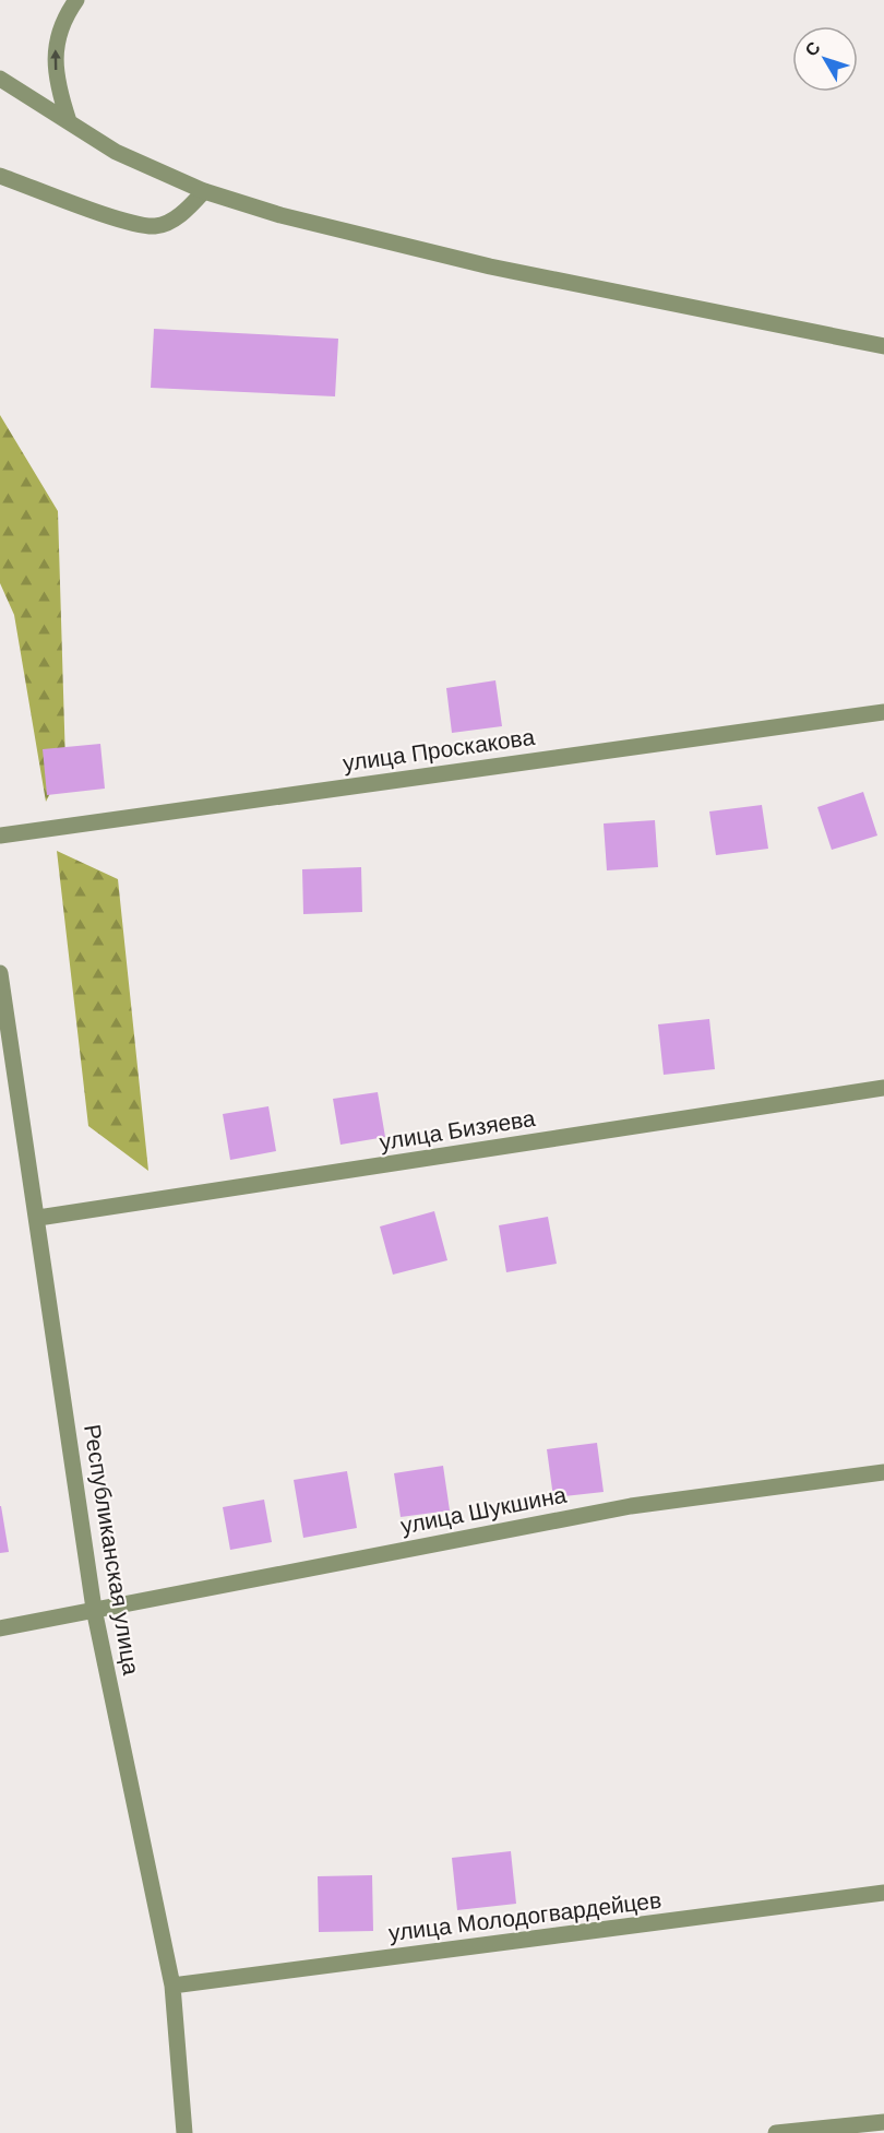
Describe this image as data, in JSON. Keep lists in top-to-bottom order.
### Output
{
  "streets": {
    "street": [
      "улица Проскакова",
      "улица Бизяева",
      "улица Шукшина",
      "Республиканская улица",
      "улица Молодогвардейцев"
    ]
  },
  "crossings": [
    ["улица Бизяева", "Республиканская улица"],
    ["улица Шукшина", "Республиканская улица"],
    ["Республиканская улица", "улица Молодогвардейцев"]
  ],
  "north": "top left"
}
